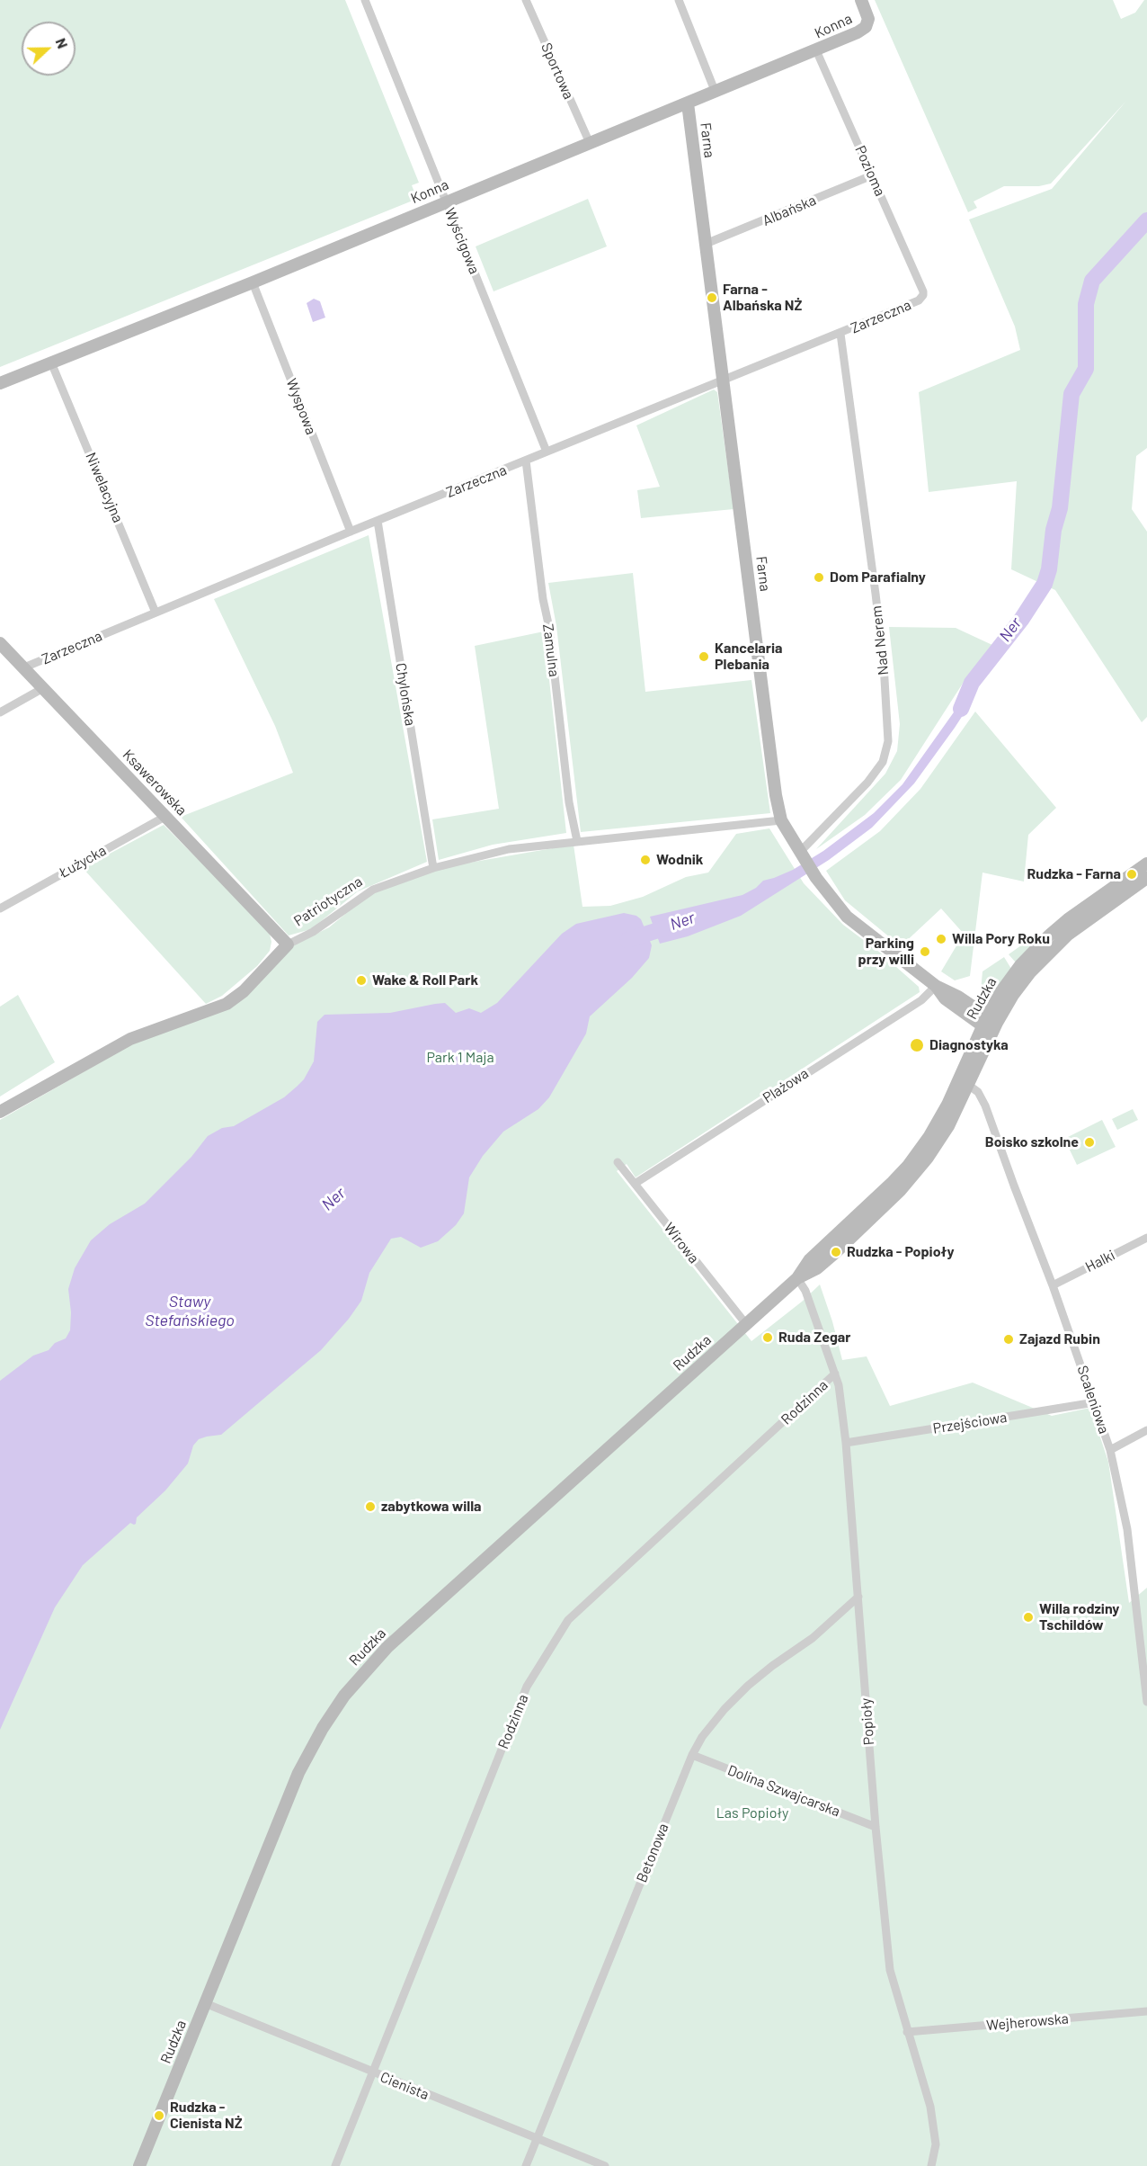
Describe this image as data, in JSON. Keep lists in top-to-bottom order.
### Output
{
  "streets": {
    "street": [
      "Konna",
      "Sportowa",
      "Farna",
      "Pozioma",
      "Albańska",
      "Wyścigowa",
      "Zarzeczna",
      "Wyspowa",
      "Niwelacyjna",
      "Nad Nerem",
      "Zamulna",
      "Chylońska",
      "Ksawerowska",
      "Łużycka",
      "Patriotyczna",
      "Rudzka",
      "Plażowa",
      "Wirowa",
      "Halki",
      "Scaleniowa",
      "Rodzinna",
      "Przejściowa",
      "Popioły",
      "Dolina Szwajcarska",
      "Betonowa",
      "Wejherowska",
      "Cienista"
    ]
  },
  "crossings": [
    ["Konna", "Sportowa"],
    ["Konna", "Farna"],
    ["Konna", "Pozioma"],
    ["Konna", "Wyścigowa"],
    ["Konna", "Wyspowa"],
    ["Konna", "Niwelacyjna"],
    ["Farna", "Albańska"],
    ["Farna", "Zarzeczna"],
    ["Farna", "Nad Nerem"],
    ["Farna", "Patriotyczna"],
    ["Farna", "Rudzka"],
    ["Farna", "Plażowa"],
    ["Pozioma", "Albańska"],
    ["Pozioma", "Zarzeczna"],
    ["Wyścigowa", "Zarzeczna"],
    ["Zarzeczna", "Wyspowa"],
    ["Zarzeczna", "Niwelacyjna"],
    ["Zarzeczna", "Nad Nerem"],
    ["Zarzeczna", "Zamulna"],
    ["Zarzeczna", "Chylońska"],
    ["Zarzeczna", "Ksawerowska"],
    ["Zamulna", "Patriotyczna"],
    ["Chylońska", "Patriotyczna"],
    ["Ksawerowska", "Łużycka"],
    ["Ksawerowska", "Patriotyczna"],
    ["Rudzka", "Wirowa"],
    ["Rudzka", "Scaleniowa"],
    ["Rudzka", "Popioły"],
    ["Rudzka", "Cienista"],
    ["Plażowa", "Wirowa"],
    ["Halki", "Scaleniowa"],
    ["Scaleniowa", "Przejściowa"],
    ["Rodzinna", "Popioły"],
    ["Rodzinna", "Cienista"],
    ["Przejściowa", "Popioły"],
    ["Popioły", "Dolina Szwajcarska"],
    ["Popioły", "Betonowa"],
    ["Popioły", "Wejherowska"],
    ["Dolina Szwajcarska", "Betonowa"],
    ["Betonowa", "Cienista"]
  ],
  "water": ["Ner", "Stawy Stefańskiego"],
  "parks": ["Park 1 Maja", "Las Popioły"],
  "places": [
    "Farna - Albańska NŻ",
    "Dom Parafialny",
    "Kancelaria Plebania",
    "Wodnik",
    "Rudzka - Farna",
    "Willa Pory Roku",
    "Parking przy willi",
    "Wake & Roll Park",
    "Diagnostyka",
    "Boisko szkolne",
    "Rudzka - Popioły",
    "Ruda Zegar",
    "Zajazd Rubin",
    "zabytkowa willa",
    "Willa rodziny Tschildów",
    "Rudzka - Cienista NŻ"
  ],
  "north": "right"
}
